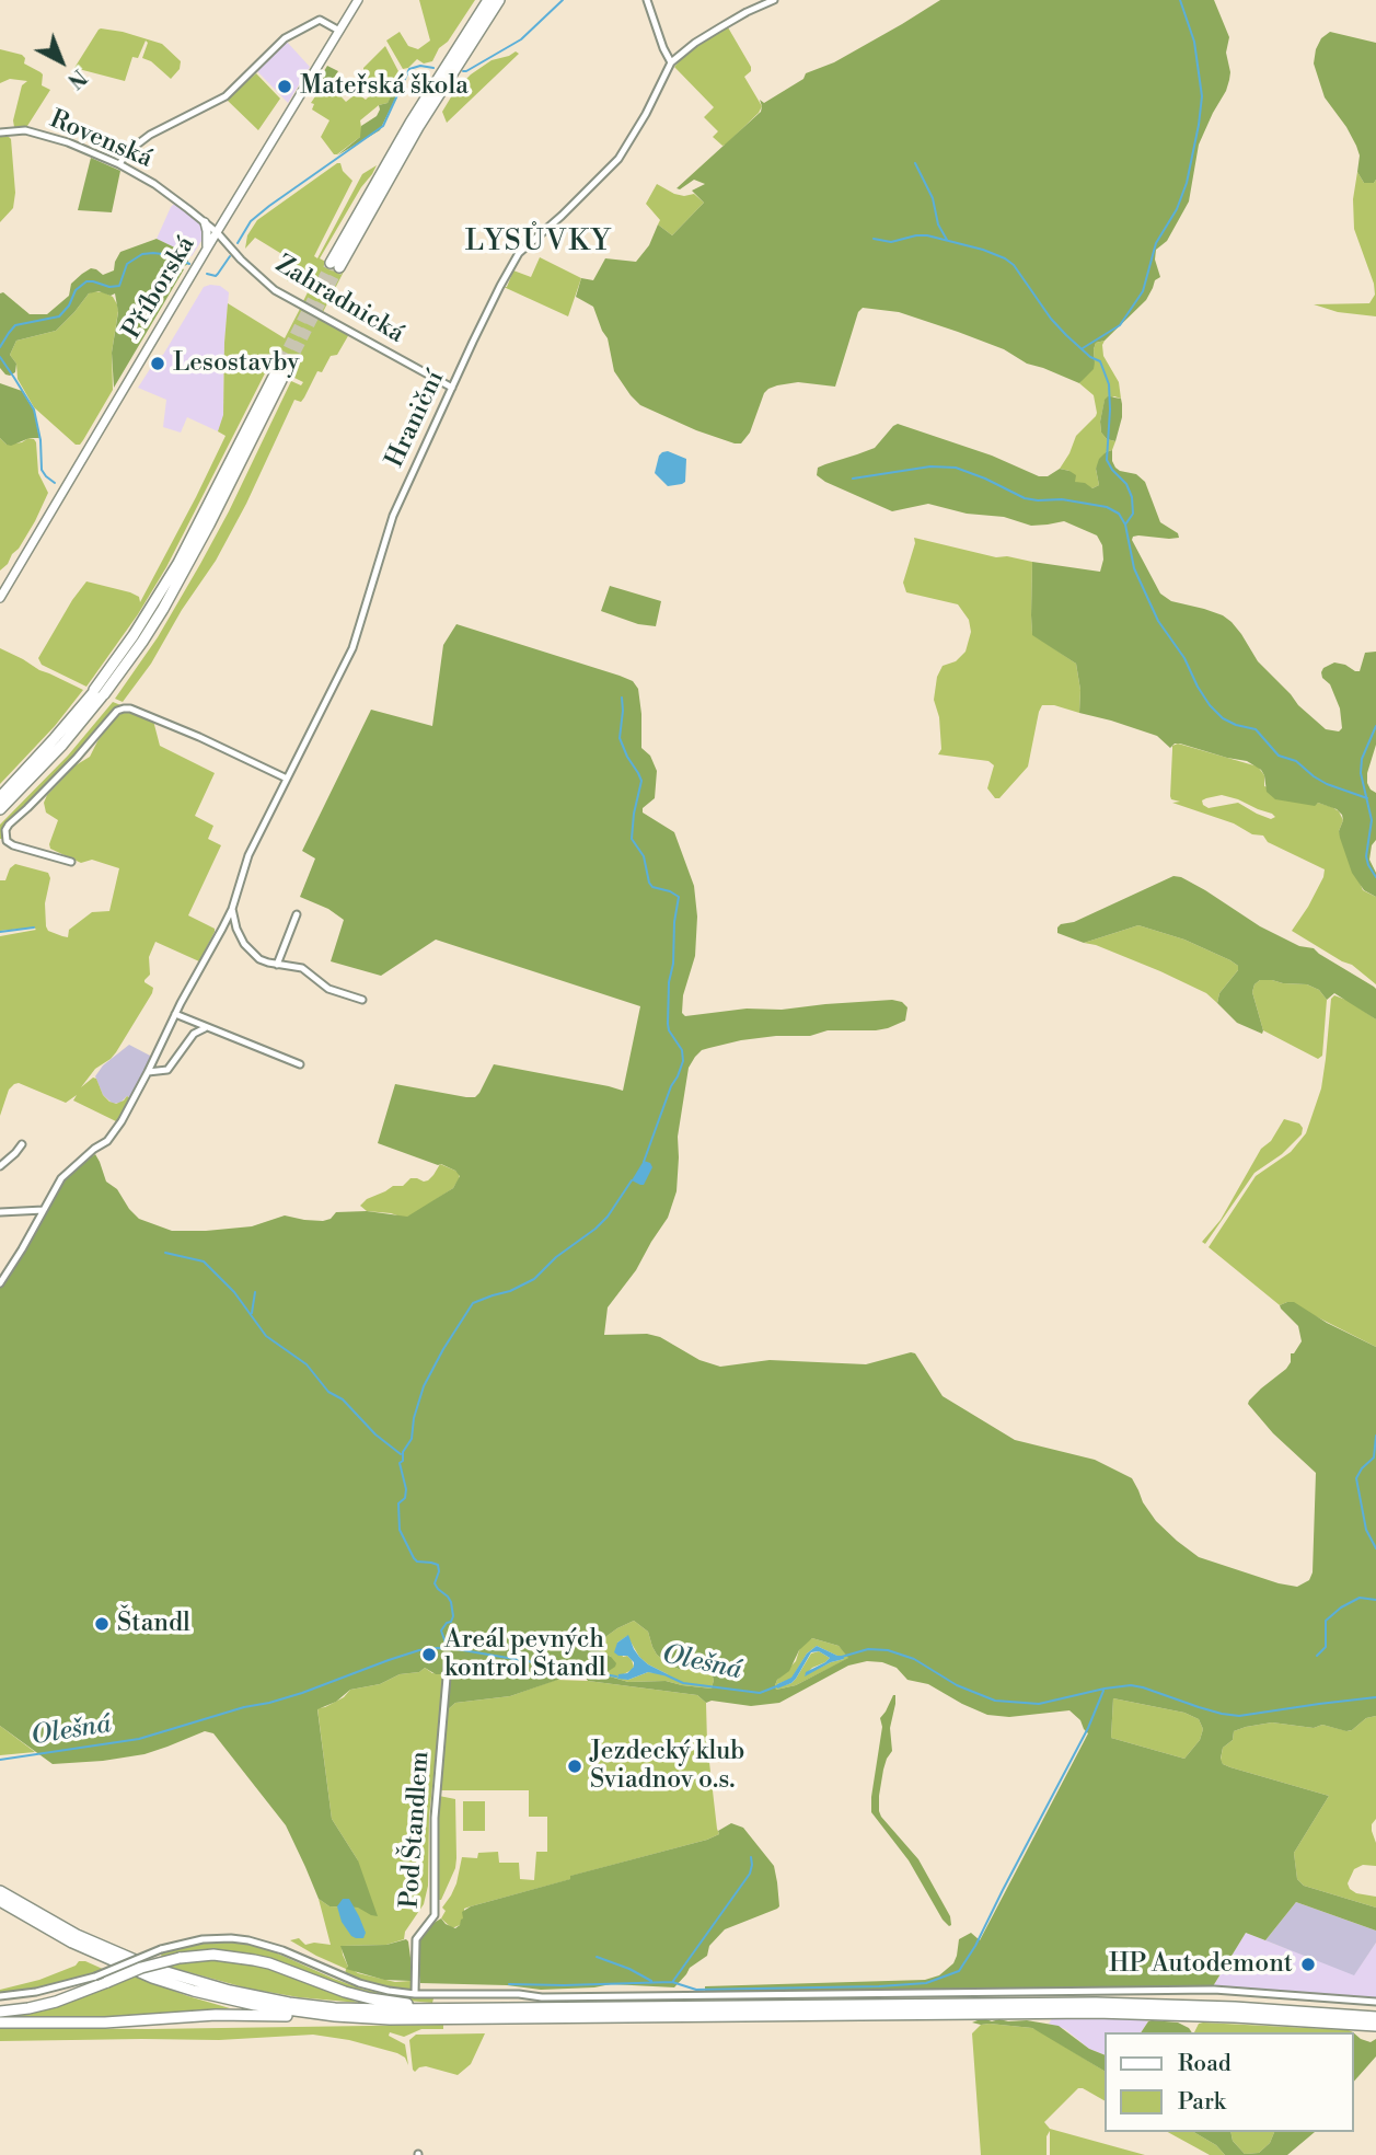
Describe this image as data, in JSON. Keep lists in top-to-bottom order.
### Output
{
  "streets": {
    "main road": ["Příborská"],
    "street": [
      "Rovenská",
      "Zahradnická",
      "Hraniční",
      "Pod Štandlem"
    ]
  },
  "crossings": [
    ["Rovenská", "Příborská"],
    ["Rovenská", "Zahradnická"],
    ["Příborská", "Zahradnická"],
    ["Zahradnická", "Hraniční"]
  ],
  "districts": ["LYSŮVKY"],
  "water": ["Olešná"],
  "places": [
    "Mateřská škola",
    "Lesostavby",
    "Štandl",
    "Areál pevných kontrol Štandl",
    "Jezdecký klub Sviadnov o.s.",
    "HP Autodemont"
  ],
  "legend": ["Road", "Park"],
  "north": "bottom right"
}
